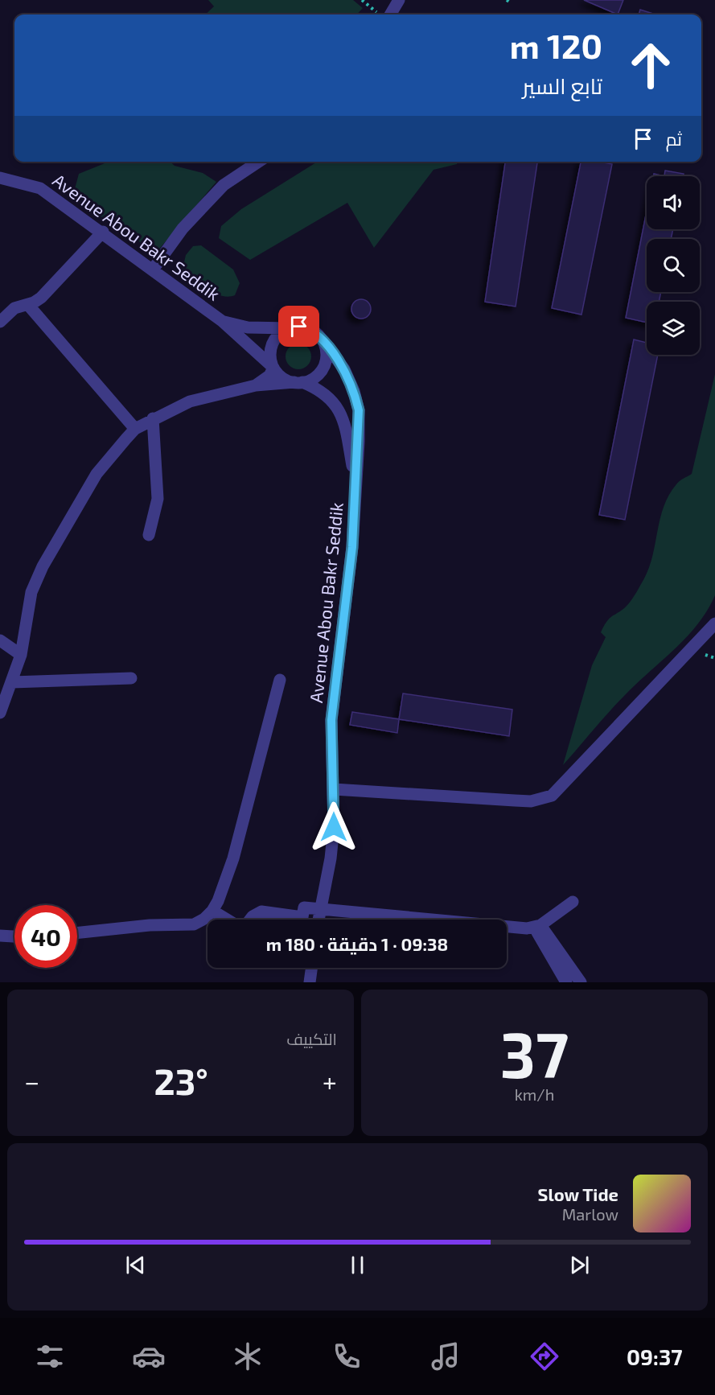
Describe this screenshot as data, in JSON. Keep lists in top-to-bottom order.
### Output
{
  "streets": {
    "street": ["Avenue Abou Bakr Seddik"]
  },
  "page": {
    "turn": ["120 m", "تابع السير"],
    "then": "ثم",
    "limit": "40",
    "trip": "09:38 · 1 دقيقة · 180 m",
    "tile": [
      ["37", "km/h"],
      "التكييف"
    ],
    "heat": ["−", "23°", "+"],
    "song": ["Slow Tide", "Marlow"],
    "tabs": "09:37"
  }
}
